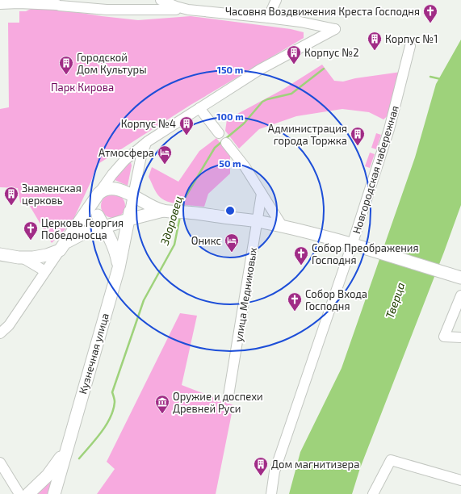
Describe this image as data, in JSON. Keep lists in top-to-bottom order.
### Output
{
  "streets": {
    "main road": ["Кузнечная улица"],
    "street": ["Новгородская набережная", "улица Медниковых"]
  },
  "water": ["Здоровец", "Тверца"],
  "parks": ["Парк Кирова"],
  "places": {
    "church": [
      "Часовня Воздвижения Креста Господня",
      "Церковь Георгия Победоносца",
      "Собор Преображения Господня",
      "Собор Входа Господня"
    ],
    "building": [
      "Корпус №1",
      "Корпус №2",
      "Городской Дом Культуры",
      "Корпус №4",
      "Администрация города Торжка",
      "Знаменская церковь",
      "Дом магнитизера"
    ],
    "hotel": ["Атмосфера", "Оникс"],
    "museum": ["Оружие и доспехи Древней Руси"]
  },
  "rings": ["150 m", "100 m", "50 m"]
}
